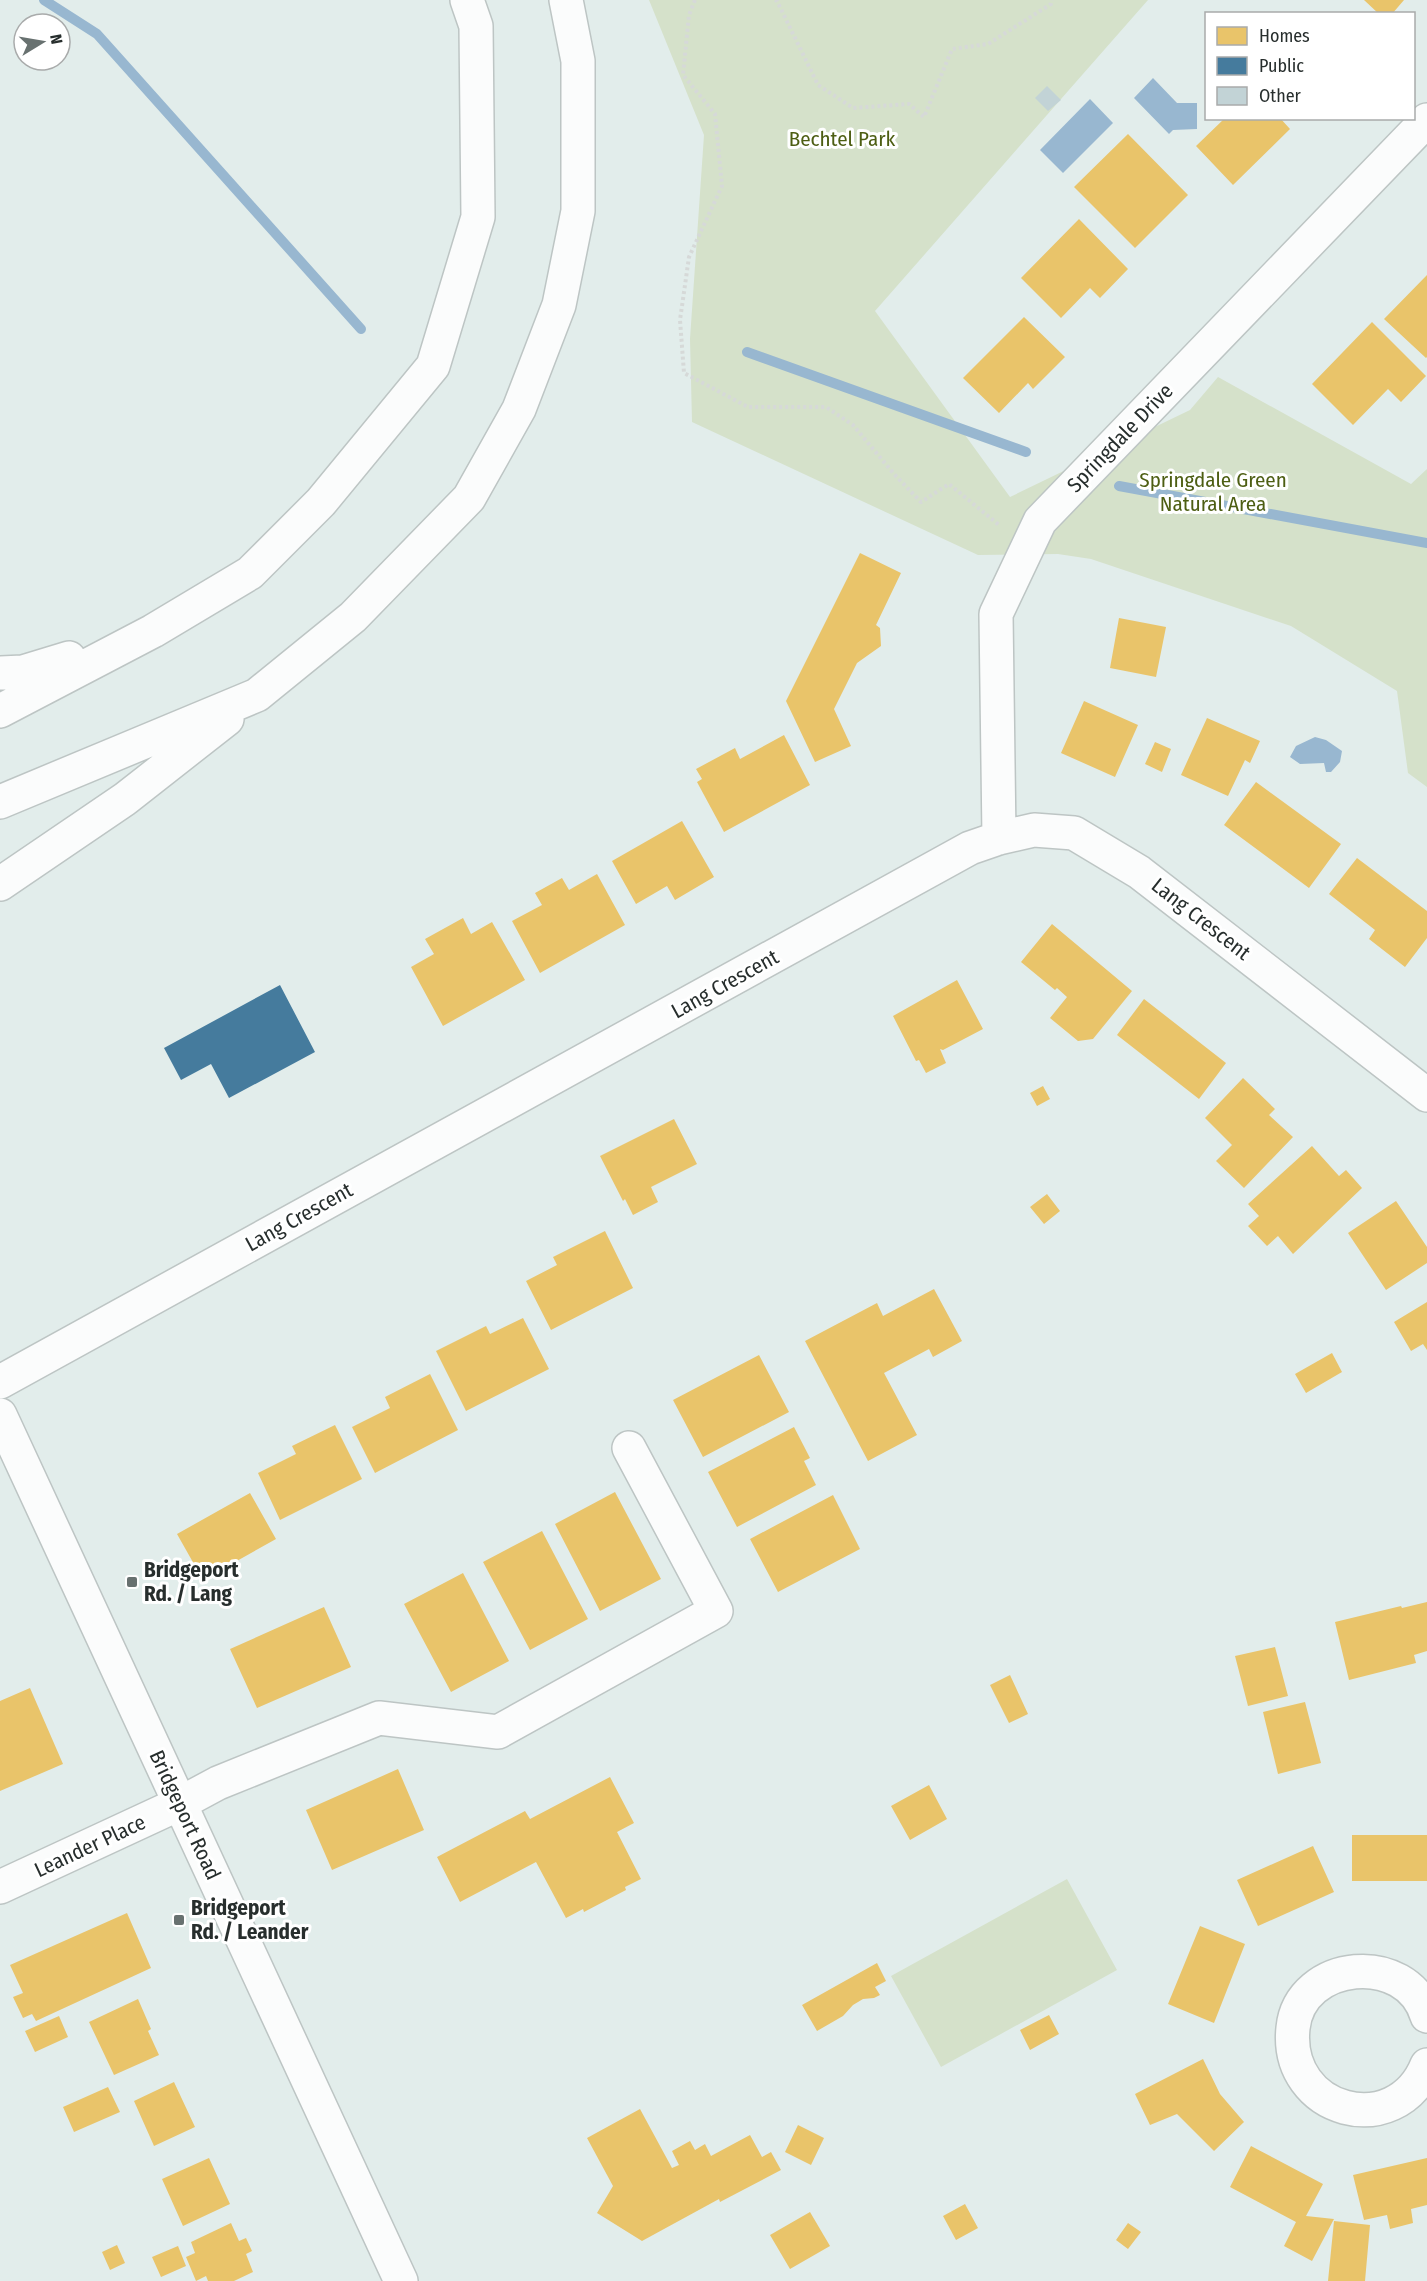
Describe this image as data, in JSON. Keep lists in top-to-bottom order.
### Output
{
  "streets": {
    "main road": [
      "Springdale Drive",
      "Lang Crescent",
      "Bridgeport Road",
      "Leander Place"
    ]
  },
  "crossings": [
    ["Springdale Drive", "Lang Crescent"],
    ["Bridgeport Road", "Leander Place"]
  ],
  "parks": ["Bechtel Park", "Springdale Green Natural Area"],
  "places": {
    "transit": ["Bridgeport Rd. / Lang", "Bridgeport Rd. / Leander"]
  },
  "legend": ["Homes", "Public", "Other"],
  "north": "right"
}
